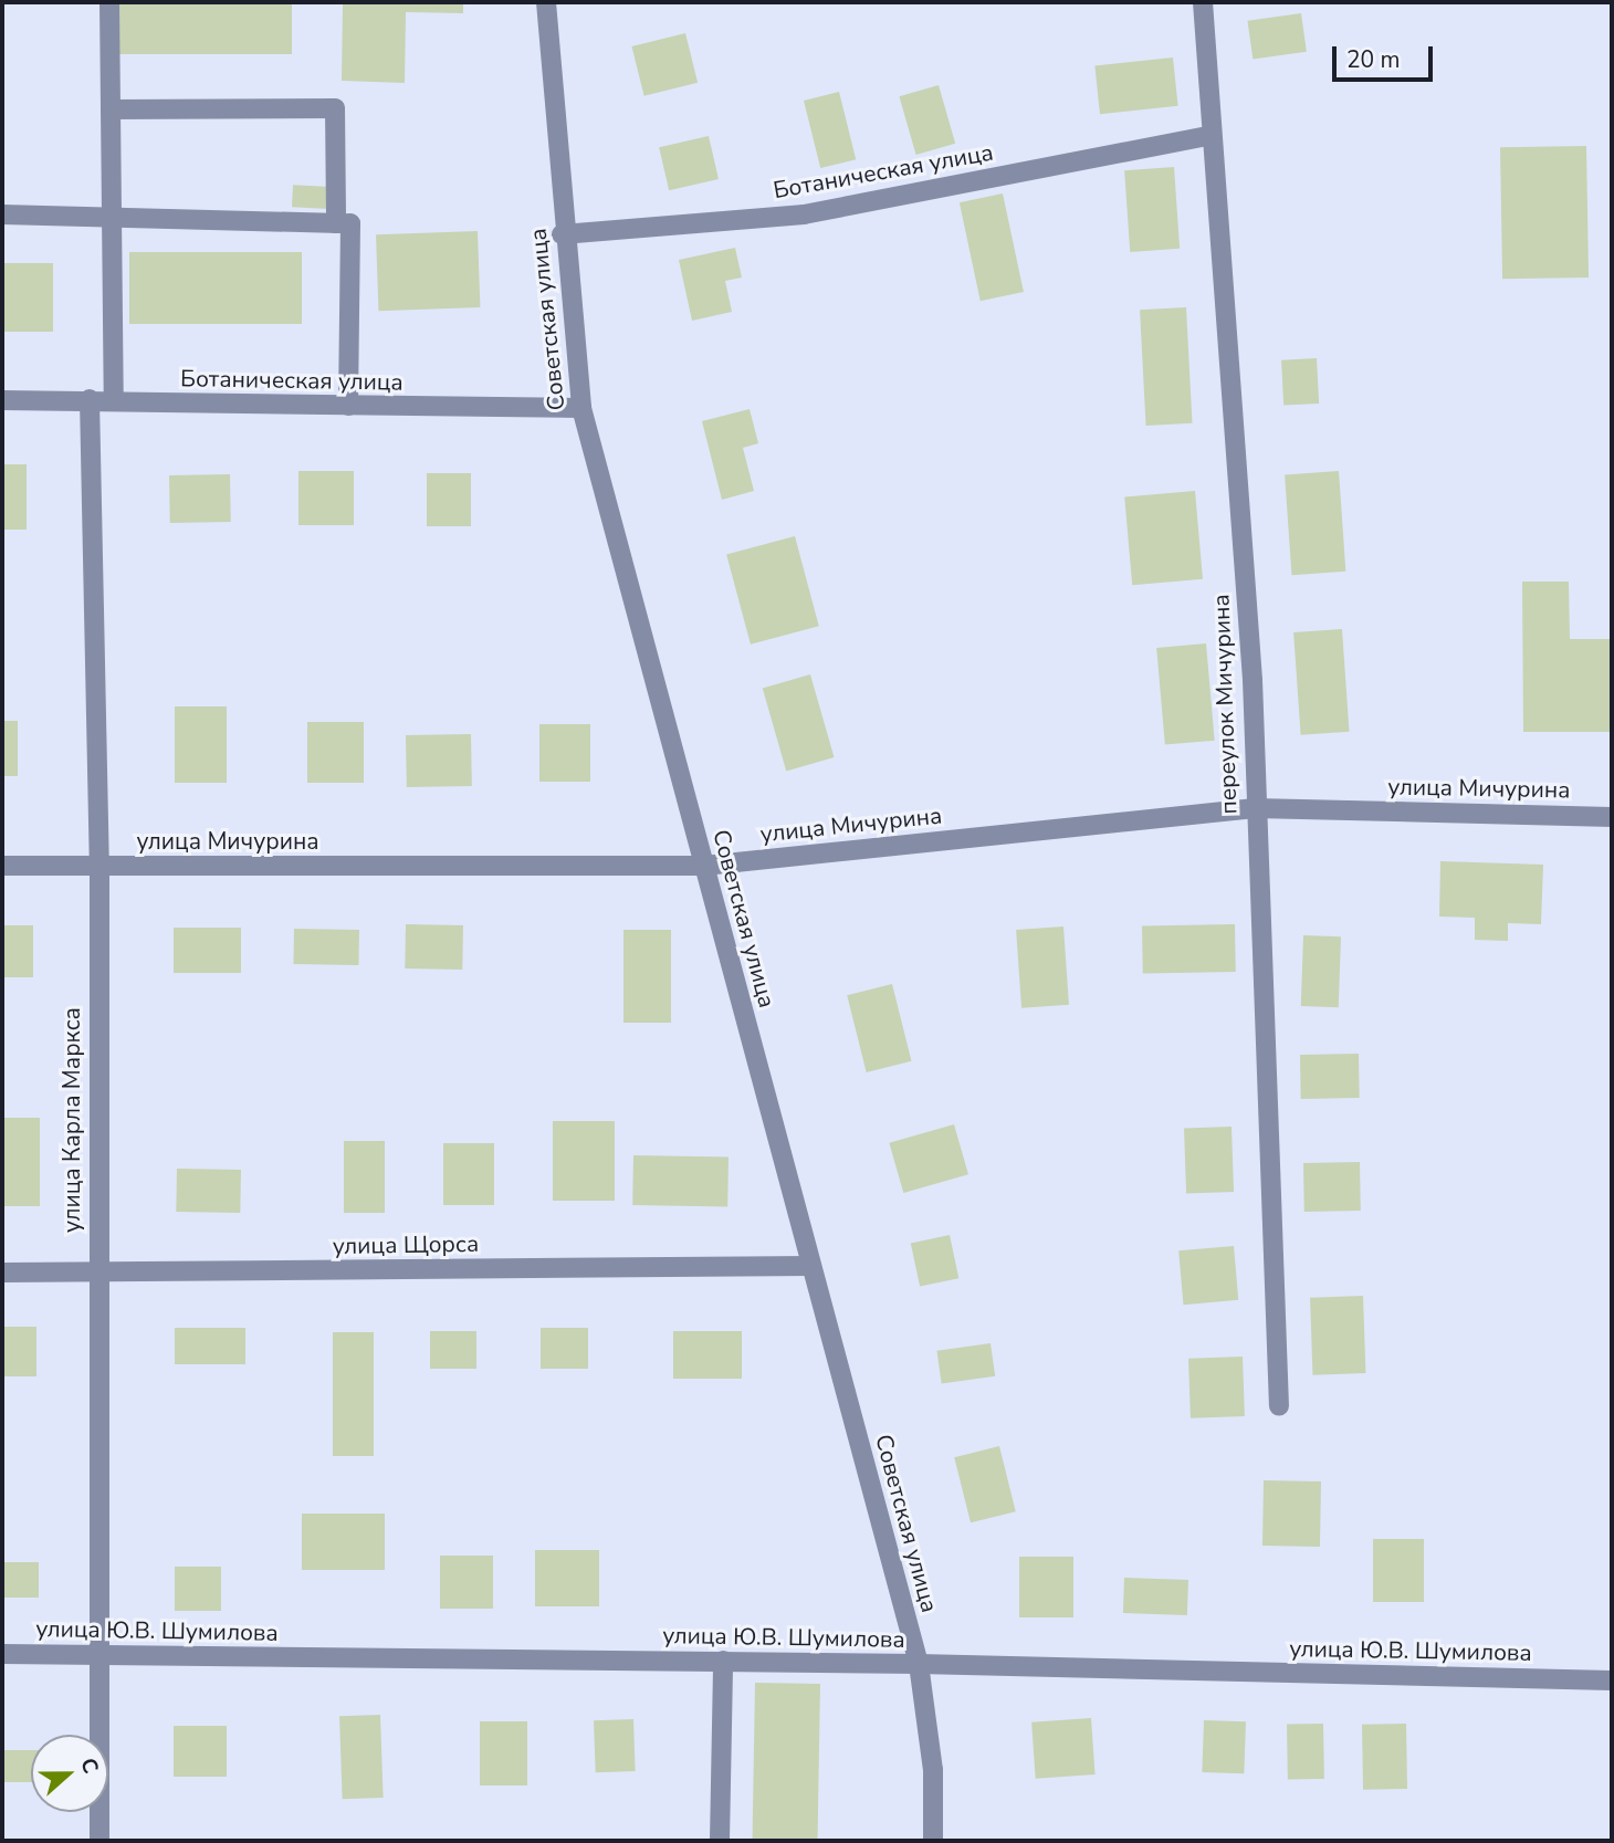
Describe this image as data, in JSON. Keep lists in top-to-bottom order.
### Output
{
  "streets": {
    "street": [
      "Ботаническая улица",
      "Советская улица",
      "переулок Мичурина",
      "улица Мичурина",
      "улица Карла Маркса",
      "улица Щорса",
      "улица Ю.В. Шумилова"
    ]
  },
  "crossings": [
    ["Ботаническая улица", "Советская улица"],
    ["Ботаническая улица", "переулок Мичурина"],
    ["Ботаническая улица", "улица Карла Маркса"],
    ["Советская улица", "улица Мичурина"],
    ["Советская улица", "улица Щорса"],
    ["Советская улица", "улица Ю.В. Шумилова"],
    ["переулок Мичурина", "улица Мичурина"],
    ["улица Мичурина", "улица Карла Маркса"],
    ["улица Карла Маркса", "улица Щорса"],
    ["улица Карла Маркса", "улица Ю.В. Шумилова"]
  ],
  "scale_bar": "20 m",
  "north": "right"
}
